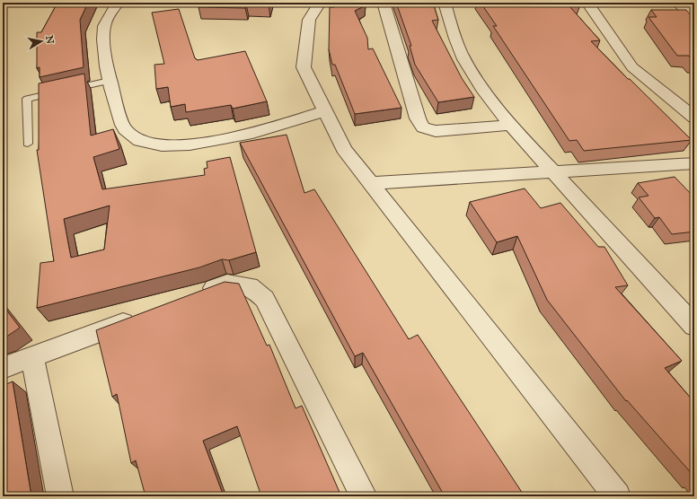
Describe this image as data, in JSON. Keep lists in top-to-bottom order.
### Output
{
  "north": "right"
}
